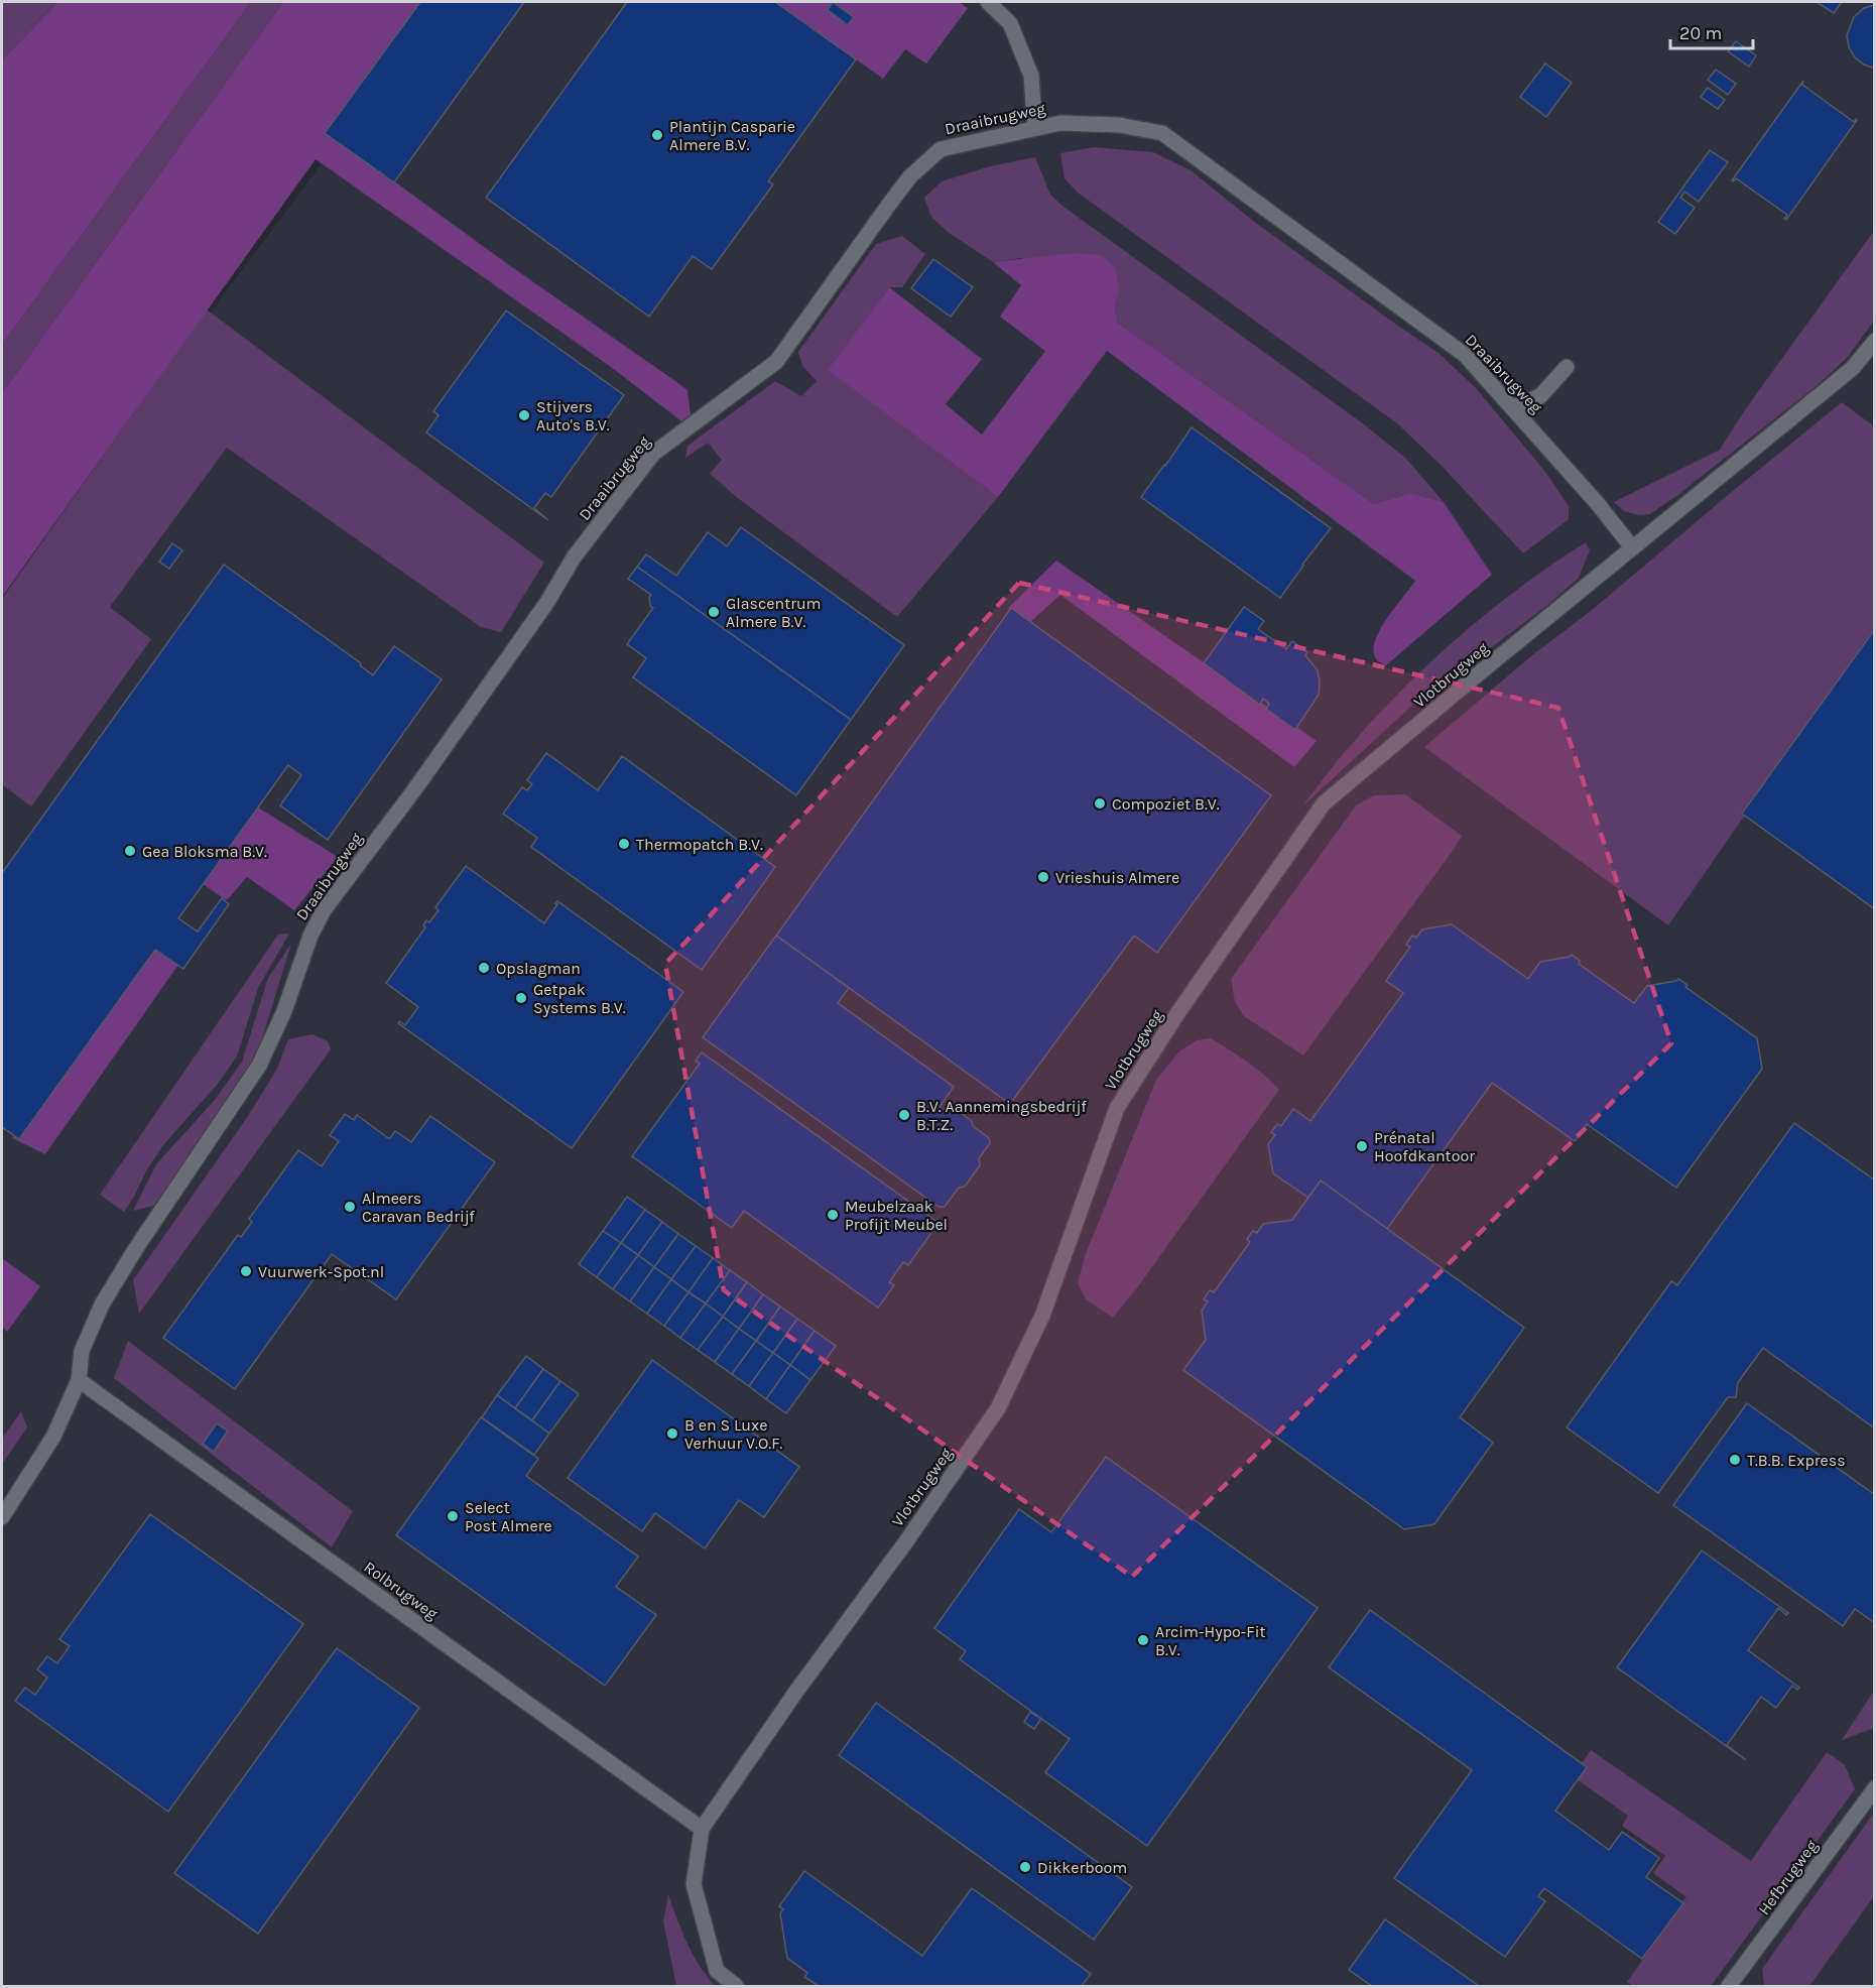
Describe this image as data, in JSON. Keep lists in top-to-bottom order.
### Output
{
  "streets": {
    "street": [
      "Draaibrugweg",
      "Vlotbrugweg",
      "Rolbrugweg",
      "Hefbrugweg"
    ]
  },
  "crossings": [
    ["Draaibrugweg", "Vlotbrugweg"],
    ["Draaibrugweg", "Rolbrugweg"],
    ["Vlotbrugweg", "Rolbrugweg"]
  ],
  "places": [
    "Plantijn Casparie Almere B.V.",
    "Stijvers Auto's B.V.",
    "Glascentrum Almere B.V.",
    "Compoziet B.V.",
    "Thermopatch B.V.",
    "Gea Bloksma B.V.",
    "Vrieshuis Almere",
    "Opslagman",
    "Getpak Systems B.V.",
    "B.V. Aannemingsbedrijf B.T.Z.",
    "Prénatal Hoofdkantoor",
    "Almeers Caravan Bedrijf",
    "Meubelzaak Profijt Meubel",
    "Vuurwerk-Spot.nl",
    "B en S Luxe Verhuur V.O.F.",
    "T.B.B. Express",
    "Select Post Almere",
    "Arcim-Hypo-Fit B.V.",
    "Dikkerboom"
  ],
  "scale_bar": "20 m"
}
